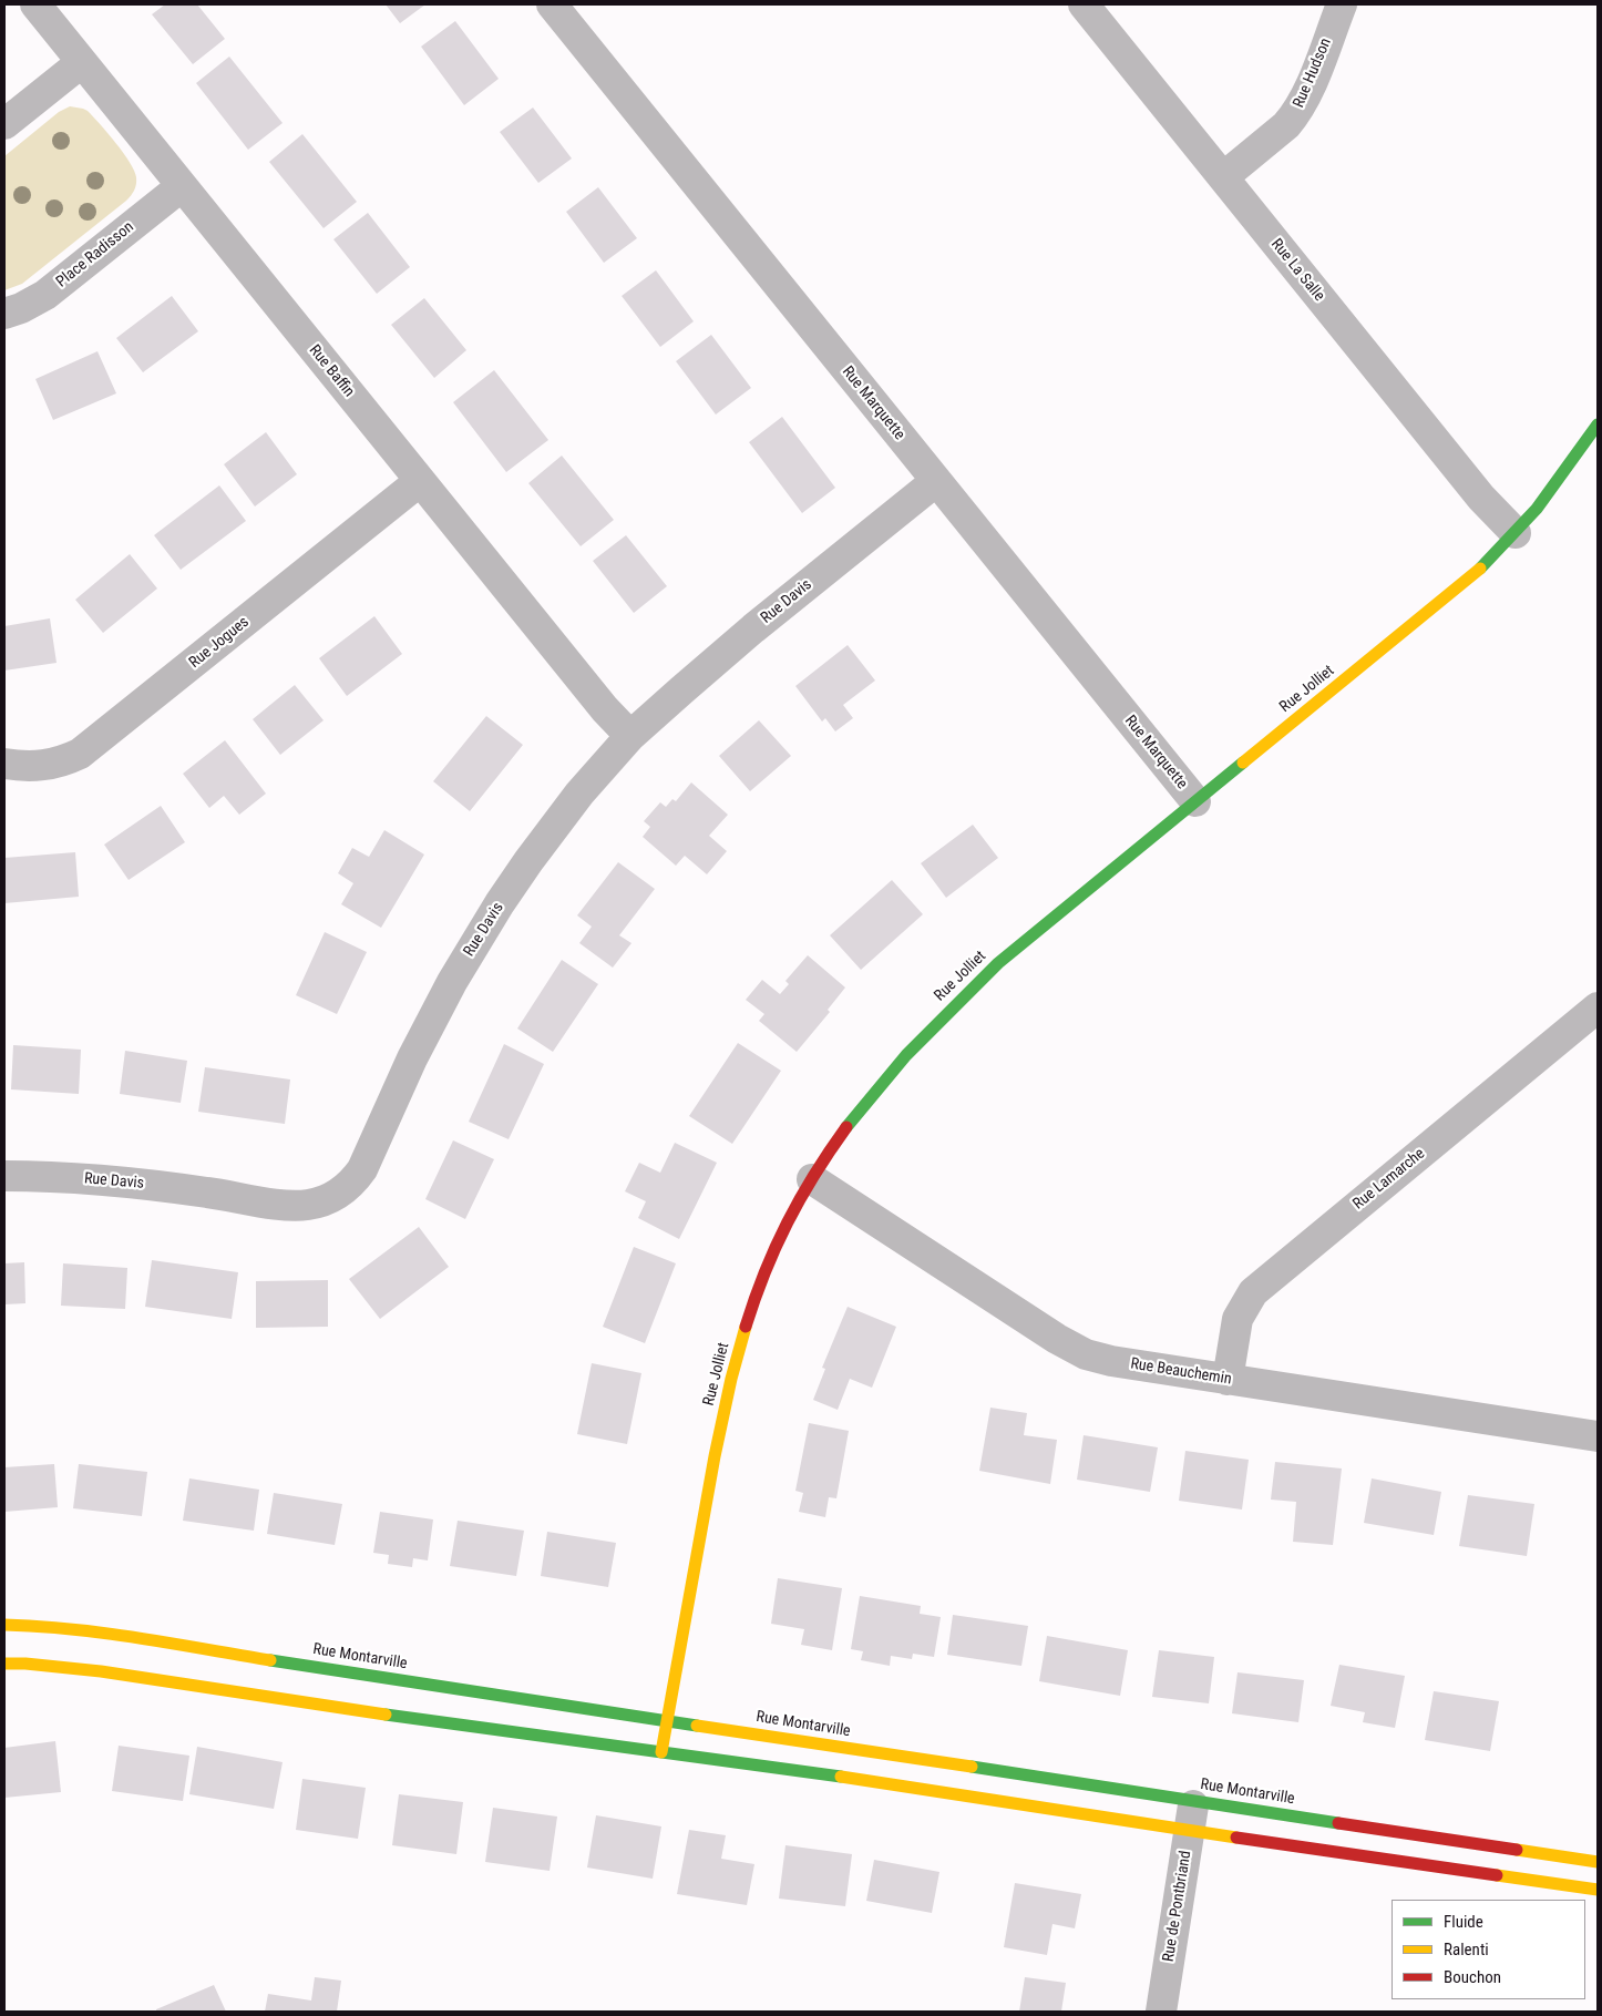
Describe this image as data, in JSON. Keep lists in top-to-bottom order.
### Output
{
  "streets": {
    "street": [
      "Rue Hudson",
      "Place Radisson",
      "Rue La Salle",
      "Rue Baffin",
      "Rue Marquette",
      "Rue Davis",
      "Rue Jogues",
      "Rue Jolliet",
      "Rue Lamarche",
      "Rue Beauchemin",
      "Rue Montarville",
      "Rue de Pontbriand"
    ]
  },
  "crossings": [
    ["Rue Hudson", "Rue La Salle"],
    ["Place Radisson", "Rue Baffin"],
    ["Rue La Salle", "Rue Jolliet"],
    ["Rue Baffin", "Rue Davis"],
    ["Rue Baffin", "Rue Jogues"],
    ["Rue Marquette", "Rue Davis"],
    ["Rue Marquette", "Rue Jolliet"],
    ["Rue Jolliet", "Rue Beauchemin"],
    ["Rue Jolliet", "Rue Montarville"],
    ["Rue Lamarche", "Rue Beauchemin"],
    ["Rue Montarville", "Rue de Pontbriand"]
  ],
  "legend": ["Fluide", "Ralenti", "Bouchon"]
}
